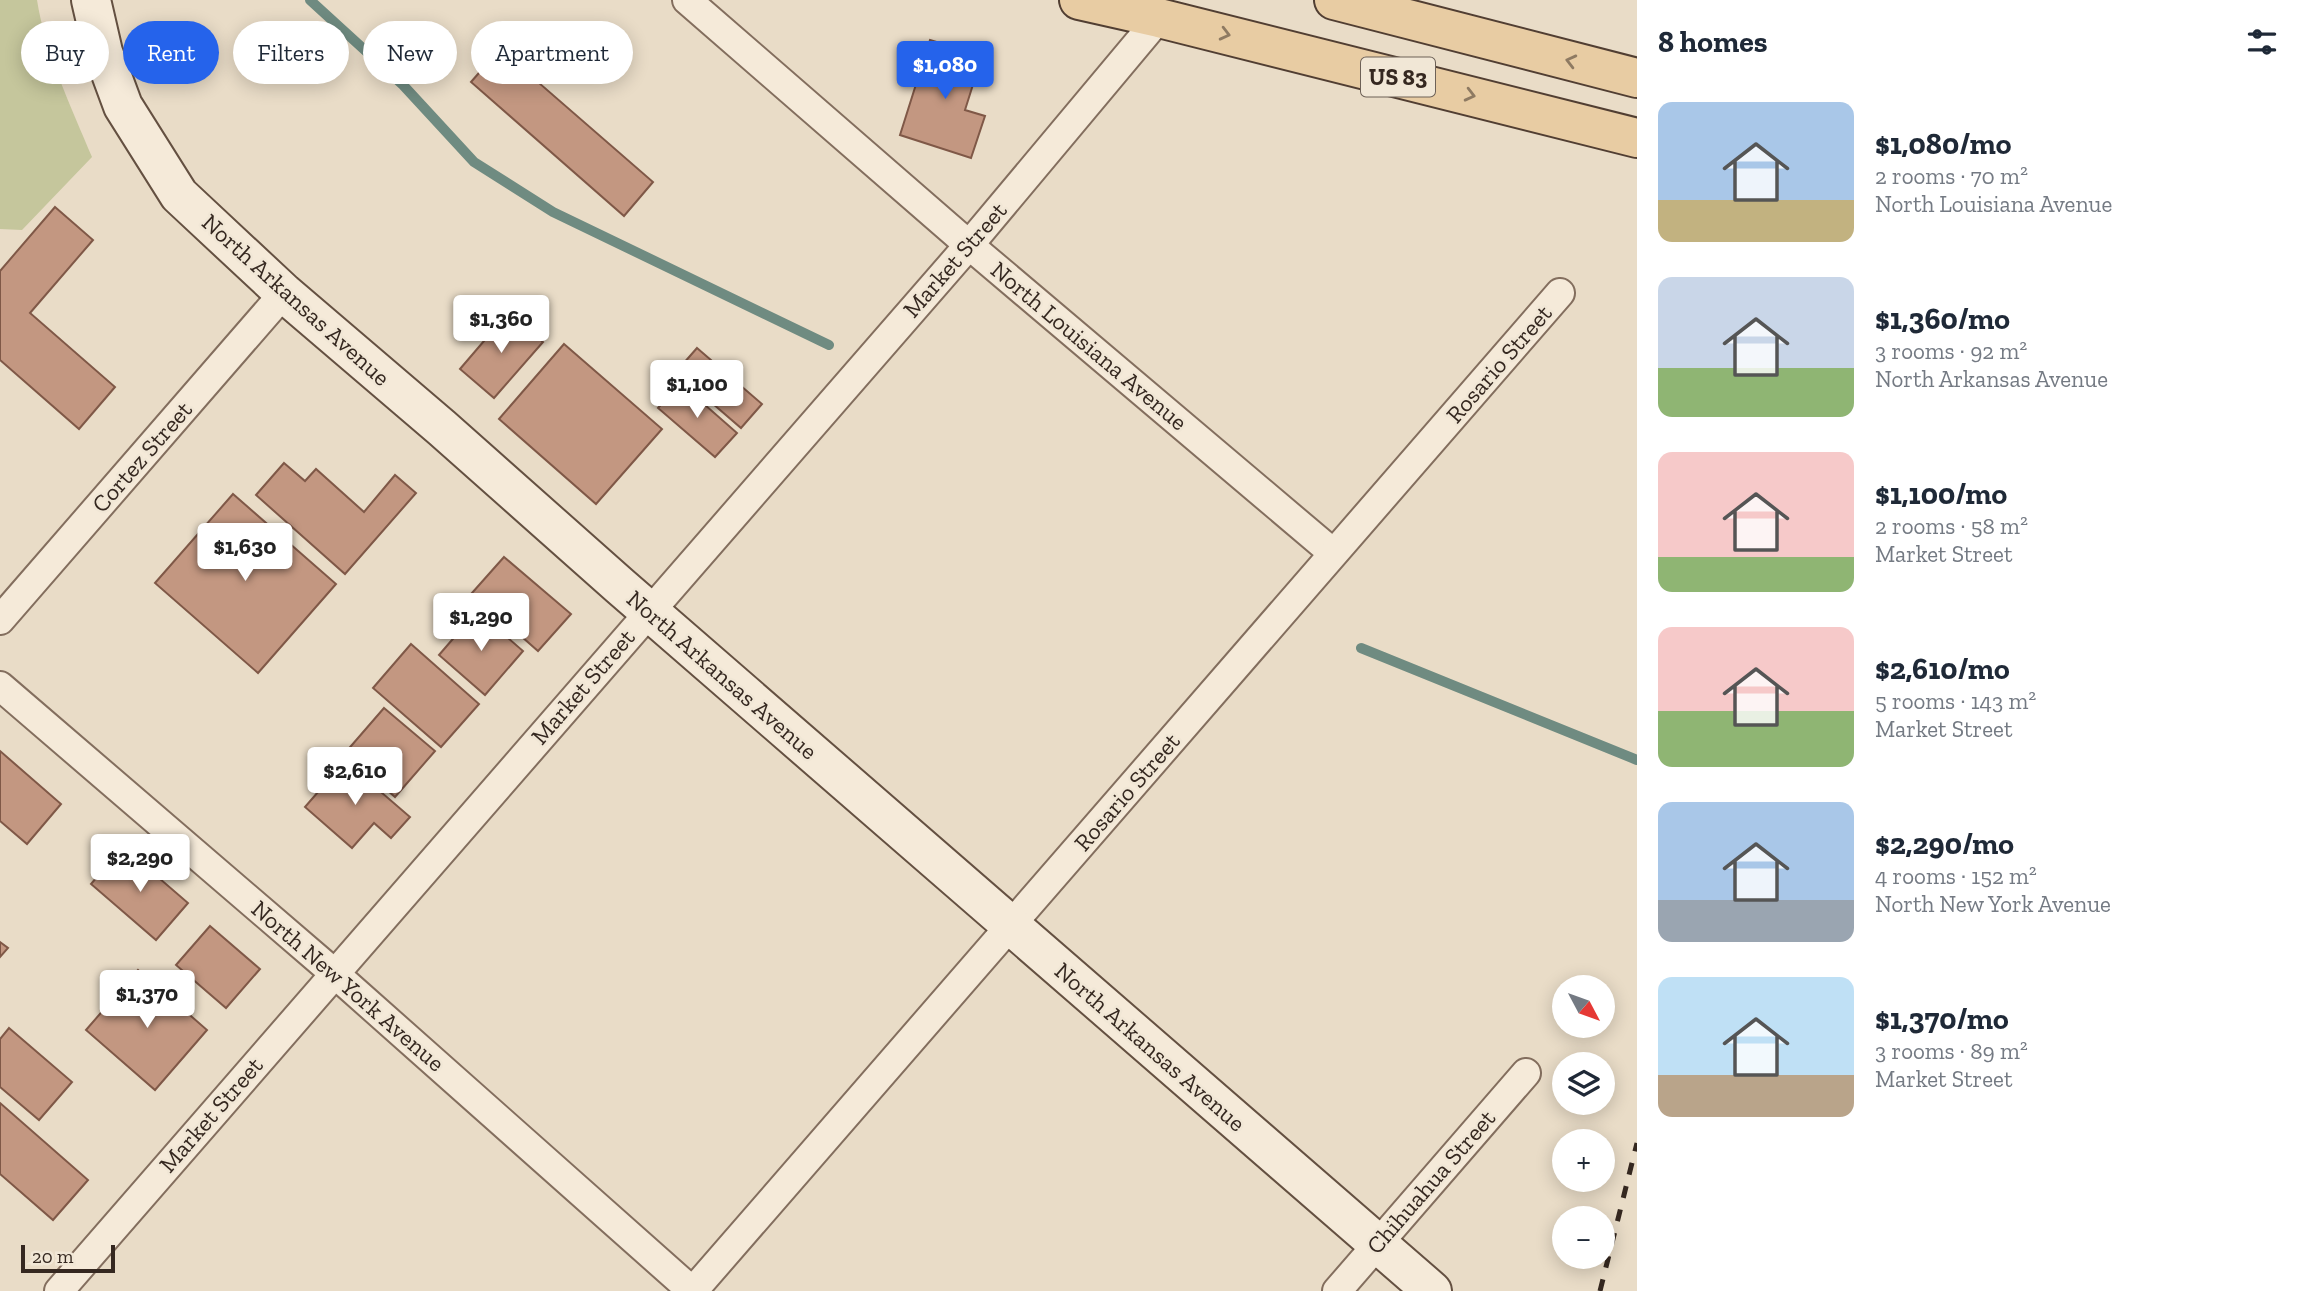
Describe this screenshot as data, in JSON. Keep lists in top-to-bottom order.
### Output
{
  "streets": {
    "main road": ["US 83", "North Arkansas Avenue"],
    "street": [
      "Market Street",
      "North Louisiana Avenue",
      "Rosario Street",
      "Cortez Street",
      "North New York Avenue",
      "Chihuahua Street"
    ]
  },
  "crossings": [
    ["US 83", "Market Street"],
    ["Market Street", "North Arkansas Avenue"],
    ["Market Street", "North Louisiana Avenue"],
    ["Market Street", "North New York Avenue"],
    ["North Arkansas Avenue", "Rosario Street"],
    ["North Arkansas Avenue", "Cortez Street"],
    ["North Arkansas Avenue", "Chihuahua Street"],
    ["North Louisiana Avenue", "Rosario Street"],
    ["Rosario Street", "North New York Avenue"]
  ],
  "scale_bar": "20 m",
  "north": "bottom right",
  "page": {
    "heading": "8 homes",
    "chip": [
      "Buy",
      "Rent",
      "Filters",
      "New",
      "Apartment"
    ],
    "price": [
      "$1,080",
      "$1,360",
      "$1,100",
      "$1,630",
      "$1,290",
      "$2,610",
      "$2,290",
      "$1,370"
    ],
    "list": [
      {
        "name": "$1,080/mo",
        "note": "2 rooms · 70 m² · North Louisiana Avenue"
      },
      {
        "name": "$1,360/mo",
        "note": "3 rooms · 92 m² · North Arkansas Avenue"
      },
      {
        "name": "$1,100/mo",
        "note": "2 rooms · 58 m² · Market Street"
      },
      {
        "name": "$2,610/mo",
        "note": "5 rooms · 143 m² · Market Street"
      },
      {
        "name": "$2,290/mo",
        "note": "4 rooms · 152 m² · North New York Avenue"
      },
      {
        "name": "$1,370/mo",
        "note": "3 rooms · 89 m² · Market Street"
      }
    ],
    "map_buttons": ["+", "−"],
    "scale": "20 m"
  }
}
